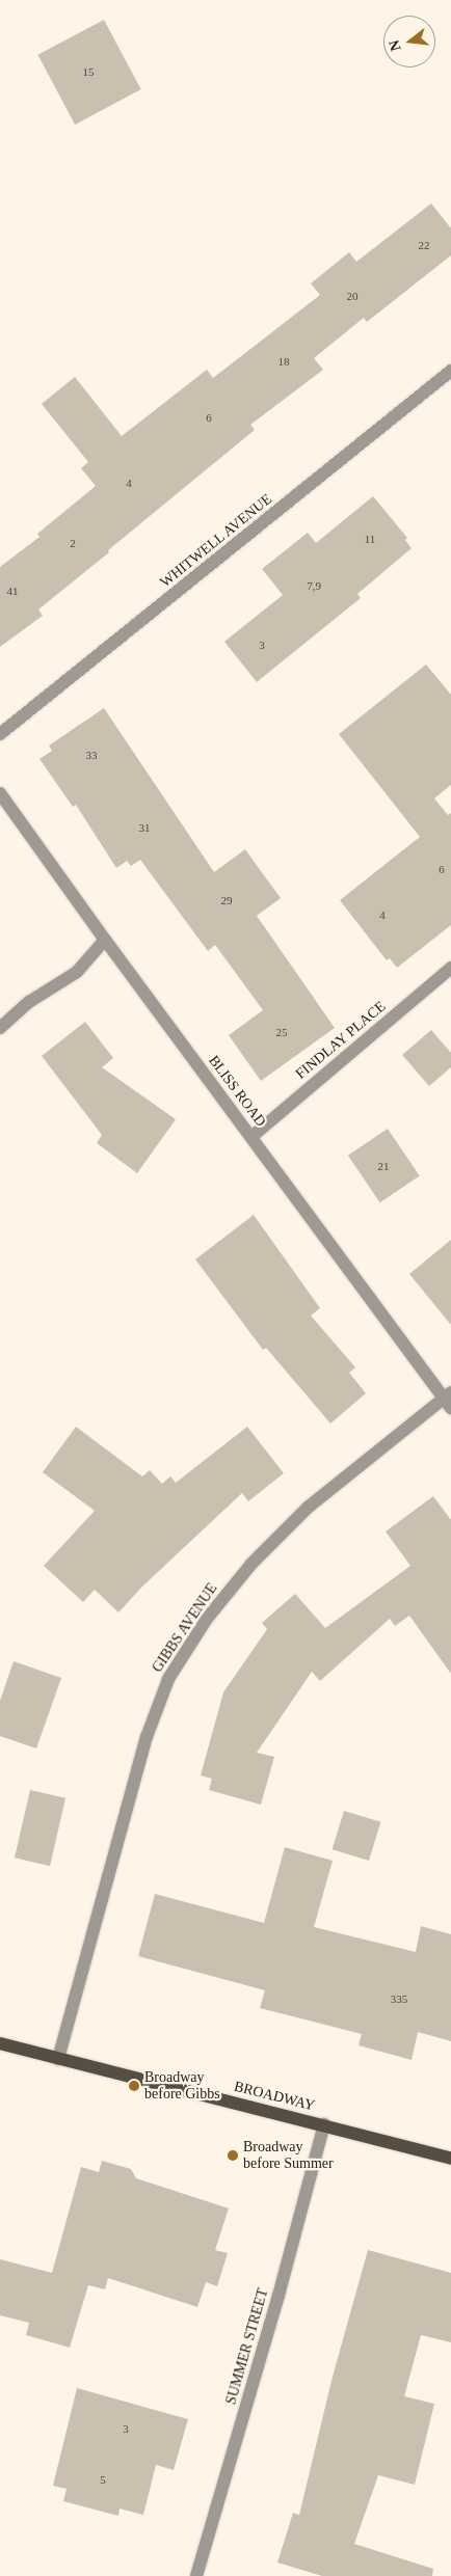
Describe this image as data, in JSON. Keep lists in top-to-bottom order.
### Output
{
  "streets": {
    "main road": ["BROADWAY"],
    "street": [
      "WHITWELL AVENUE",
      "FINDLAY PLACE",
      "BLISS ROAD",
      "GIBBS AVENUE",
      "SUMMER STREET"
    ]
  },
  "crossings": [
    ["FINDLAY PLACE", "BLISS ROAD"],
    ["BLISS ROAD", "GIBBS AVENUE"],
    ["GIBBS AVENUE", "BROADWAY"],
    ["BROADWAY", "SUMMER STREET"]
  ],
  "places": ["Broadway before Gibbs", "Broadway before Summer"],
  "house_numbers": [
    "15",
    "22",
    "20",
    "18",
    "6",
    "4",
    "11",
    "2",
    "7,9",
    "41",
    "3",
    "33",
    "31",
    "6",
    "29",
    "4",
    "25",
    "21",
    "335",
    "3",
    "5"
  ],
  "north": "left"
}
